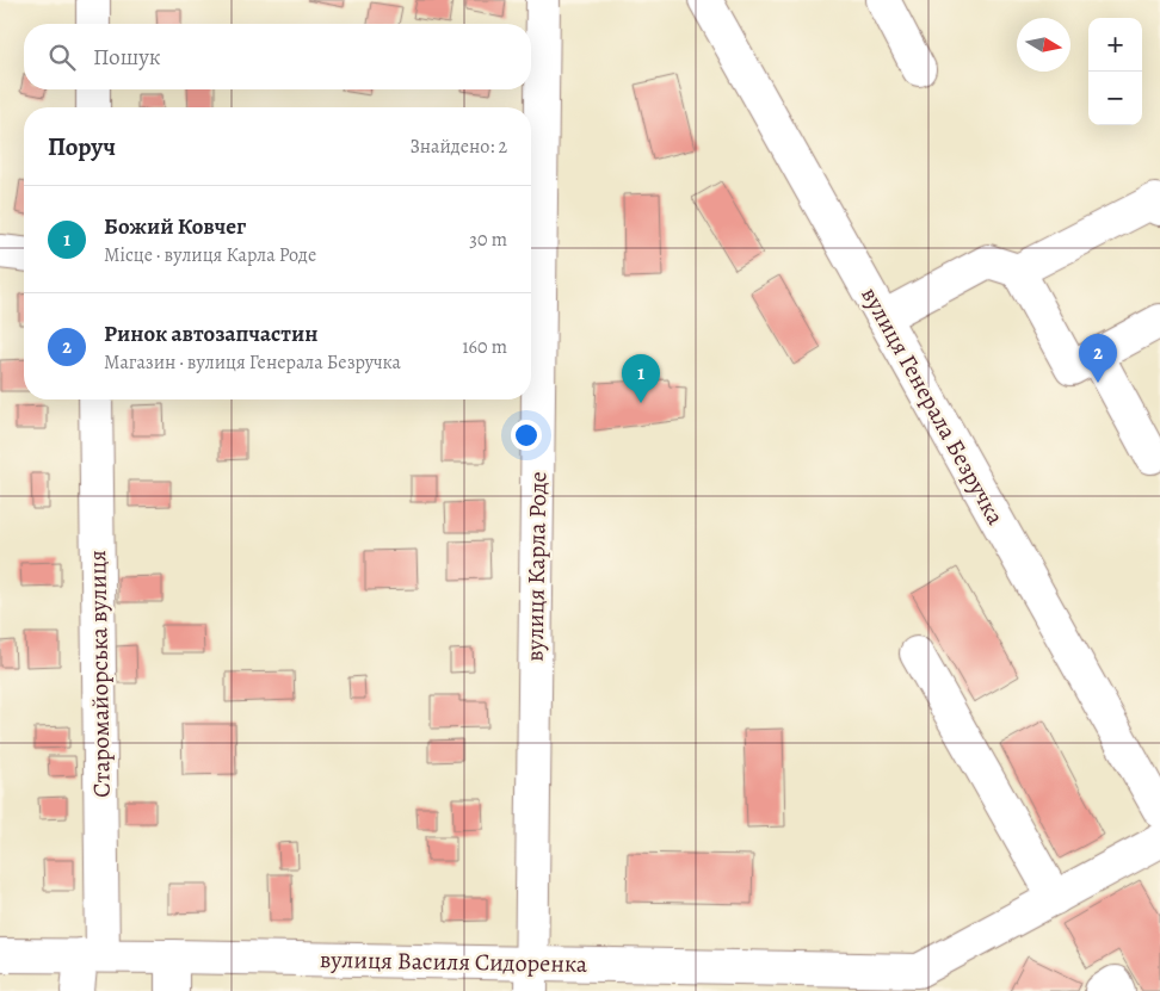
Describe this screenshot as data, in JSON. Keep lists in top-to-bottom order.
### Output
{
  "streets": {
    "street": [
      "вулиця Генерала Безручка",
      "вулиця Карла Роде",
      "Старомайорська вулиця",
      "вулиця Василя Сидоренка"
    ]
  },
  "crossings": [
    ["вулиця Карла Роде", "вулиця Василя Сидоренка"],
    ["Старомайорська вулиця", "вулиця Василя Сидоренка"]
  ],
  "north": "right",
  "page": {
    "map_buttons": ["+", "−"],
    "search": "Пошук",
    "heading": ["Поруч", "Знайдено: 2"],
    "list": [
      {
        "mark": "1",
        "name": "Божий Ковчег",
        "note": "Місце · вулиця Карла Роде",
        "value": "30 m"
      },
      {
        "mark": "2",
        "name": "Ринок автозапчастин",
        "note": "Магазин · вулиця Генерала Безручка",
        "value": "160 m"
      }
    ],
    "pins": ["2", "1"]
  }
}
